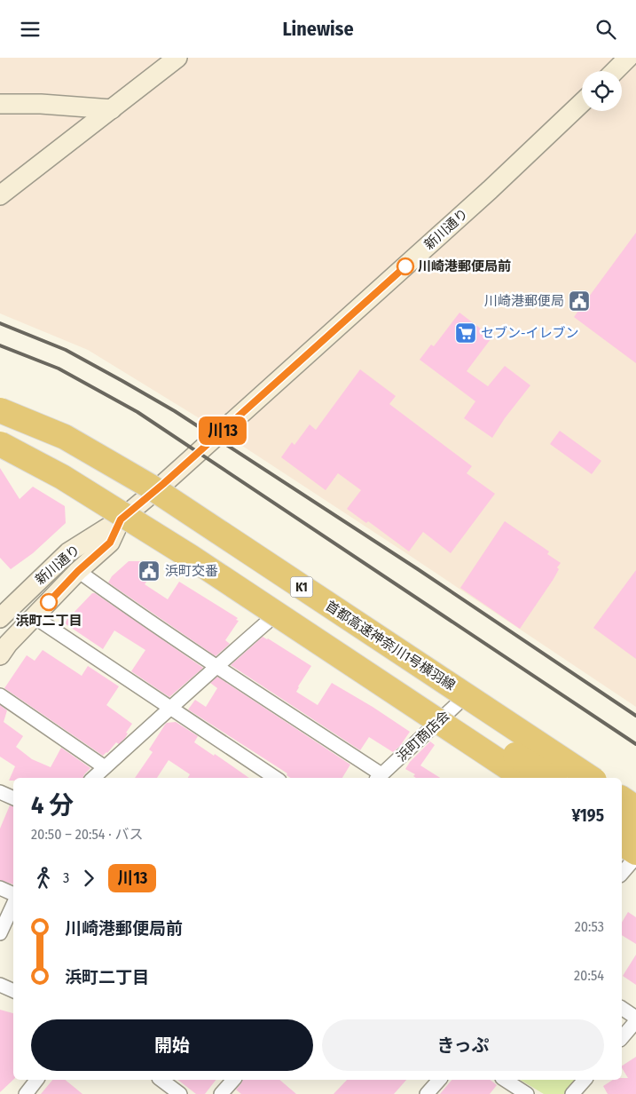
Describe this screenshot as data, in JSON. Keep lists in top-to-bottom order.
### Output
{
  "streets": {
    "highway": ["K1", "首都高速神奈川1号横羽線"],
    "main road": ["新川通り"],
    "street": ["浜町商店会"]
  },
  "places": {
    "other": ["川崎港郵便局前", "浜町二丁目"],
    "public building": ["川崎港郵便局", "浜町交番"],
    "supermarket": ["セブン-イレブン"]
  },
  "lines": ["bus line 川13"],
  "page": {
    "header": "Linewise",
    "on_map": "川13",
    "heading": ["4 分", "20:50 – 20:54 · バス", "¥195"],
    "legs": ["3", "川13"],
    "list": [
      {
        "name": "川崎港郵便局前",
        "value": "20:53"
      },
      {
        "name": "浜町二丁目",
        "value": "20:54"
      }
    ],
    "buttons": ["開始", "きっぷ"]
  }
}
